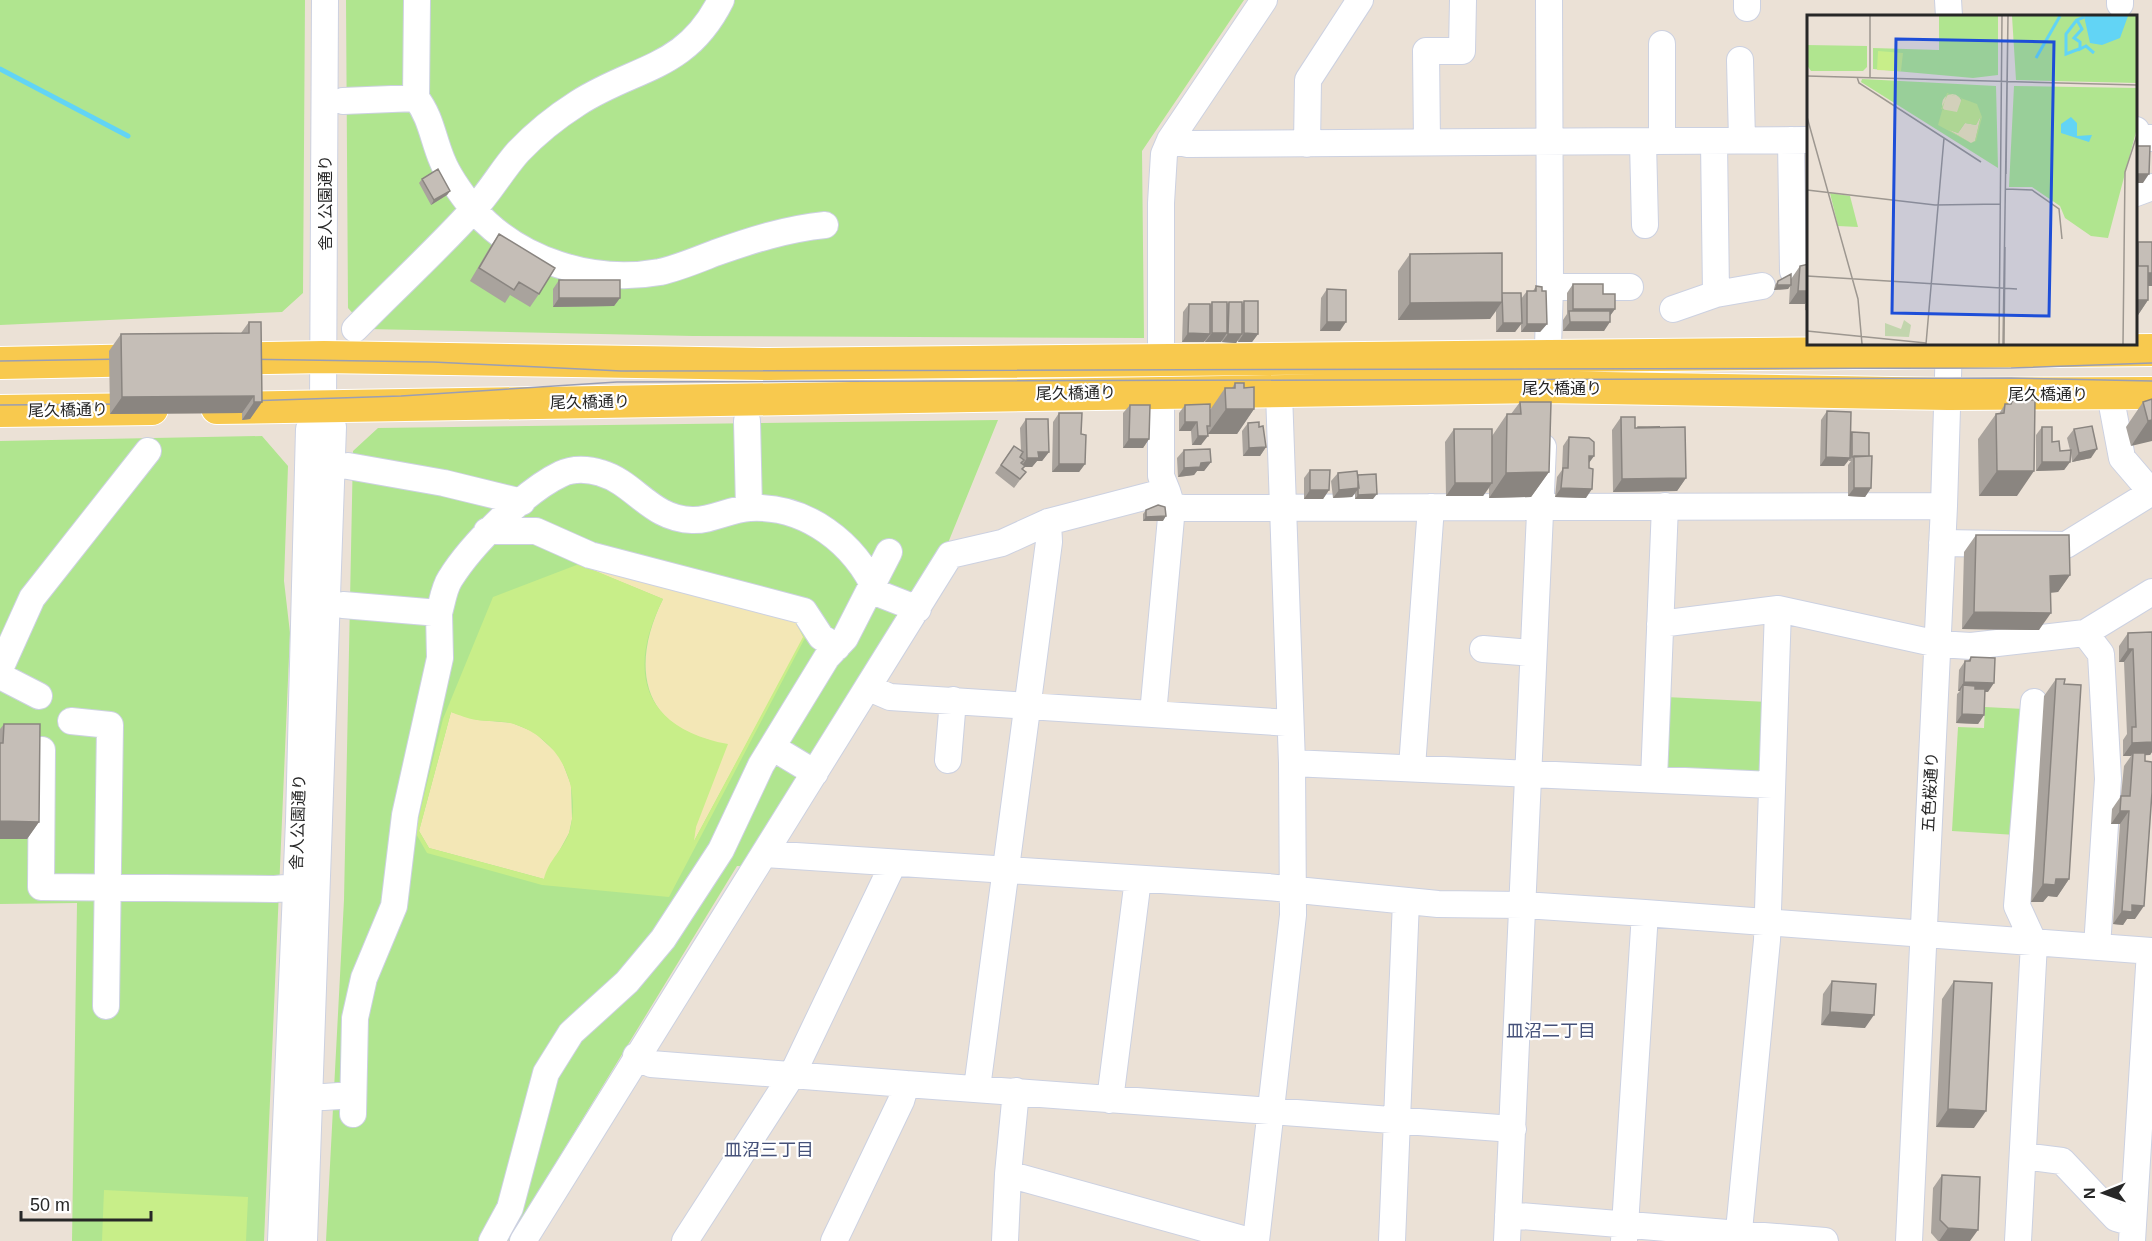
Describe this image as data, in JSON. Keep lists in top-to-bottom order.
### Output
{
  "streets": {
    "main road": ["尾久橋通り"],
    "street": ["舎人公園通り", "五色桜通り"]
  },
  "crossings": [
    ["舎人公園通り", "尾久橋通り"],
    ["尾久橋通り", "五色桜通り"]
  ],
  "districts": ["皿沼二丁目", "皿沼三丁目"],
  "scale_bar": "50 m",
  "north": "left"
}
